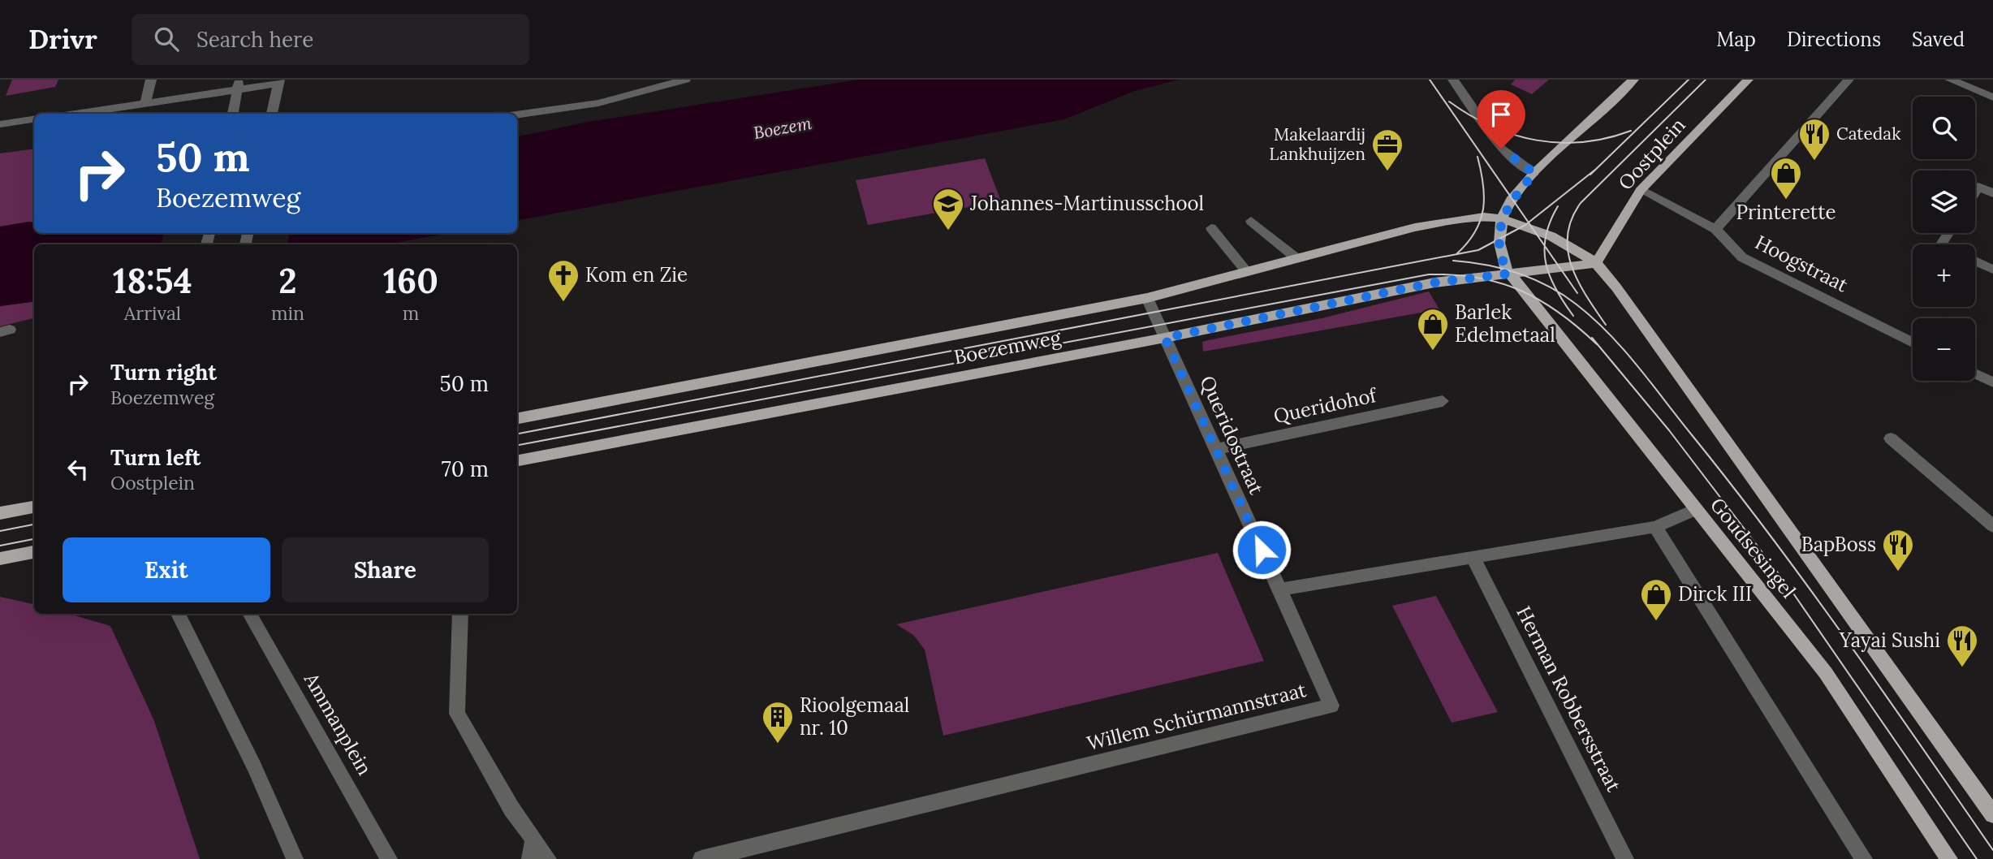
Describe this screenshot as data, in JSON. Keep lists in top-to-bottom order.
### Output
{
  "streets": {
    "main road": ["Oostplein", "Boezemweg", "Goudsesingel"],
    "street": [
      "Hoogstraat",
      "Queridohof",
      "Queridostraat",
      "Herman Robbersstraat",
      "Willem Schürmannstraat",
      "Ammanplein"
    ]
  },
  "crossings": [
    ["Oostplein", "Hoogstraat"],
    ["Oostplein", "Goudsesingel"],
    ["Boezemweg", "Queridostraat"],
    ["Boezemweg", "Goudsesingel"],
    ["Queridohof", "Queridostraat"],
    ["Queridostraat", "Willem Schürmannstraat"]
  ],
  "water": ["Boezem"],
  "places": {
    "restaurant": ["Catedak", "BapBoss", "Yayai Sushi"],
    "office": ["Makelaardij Lankhuijzen"],
    "shop": ["Printerette", "Barlek Edelmetaal", "Dirck III"],
    "school or university": ["Johannes-Martinusschool"],
    "church": ["Kom en Zie"],
    "building": ["Rioolgemaal nr. 10"]
  },
  "page": {
    "header": "Drivr",
    "search": "Search here",
    "nav": ["Map", "Directions", "Saved"],
    "map_buttons": ["+", "−"],
    "turn": ["50 m", "Boezemweg"],
    "eta": [
      "18:54",
      "Arrival",
      "2",
      "min",
      "160",
      "m"
    ],
    "list": [
      {
        "name": "Turn right",
        "note": "Boezemweg",
        "value": "50 m"
      },
      {
        "name": "Turn left",
        "note": "Oostplein",
        "value": "70 m"
      }
    ],
    "buttons": ["Exit", "Share"]
  }
}
